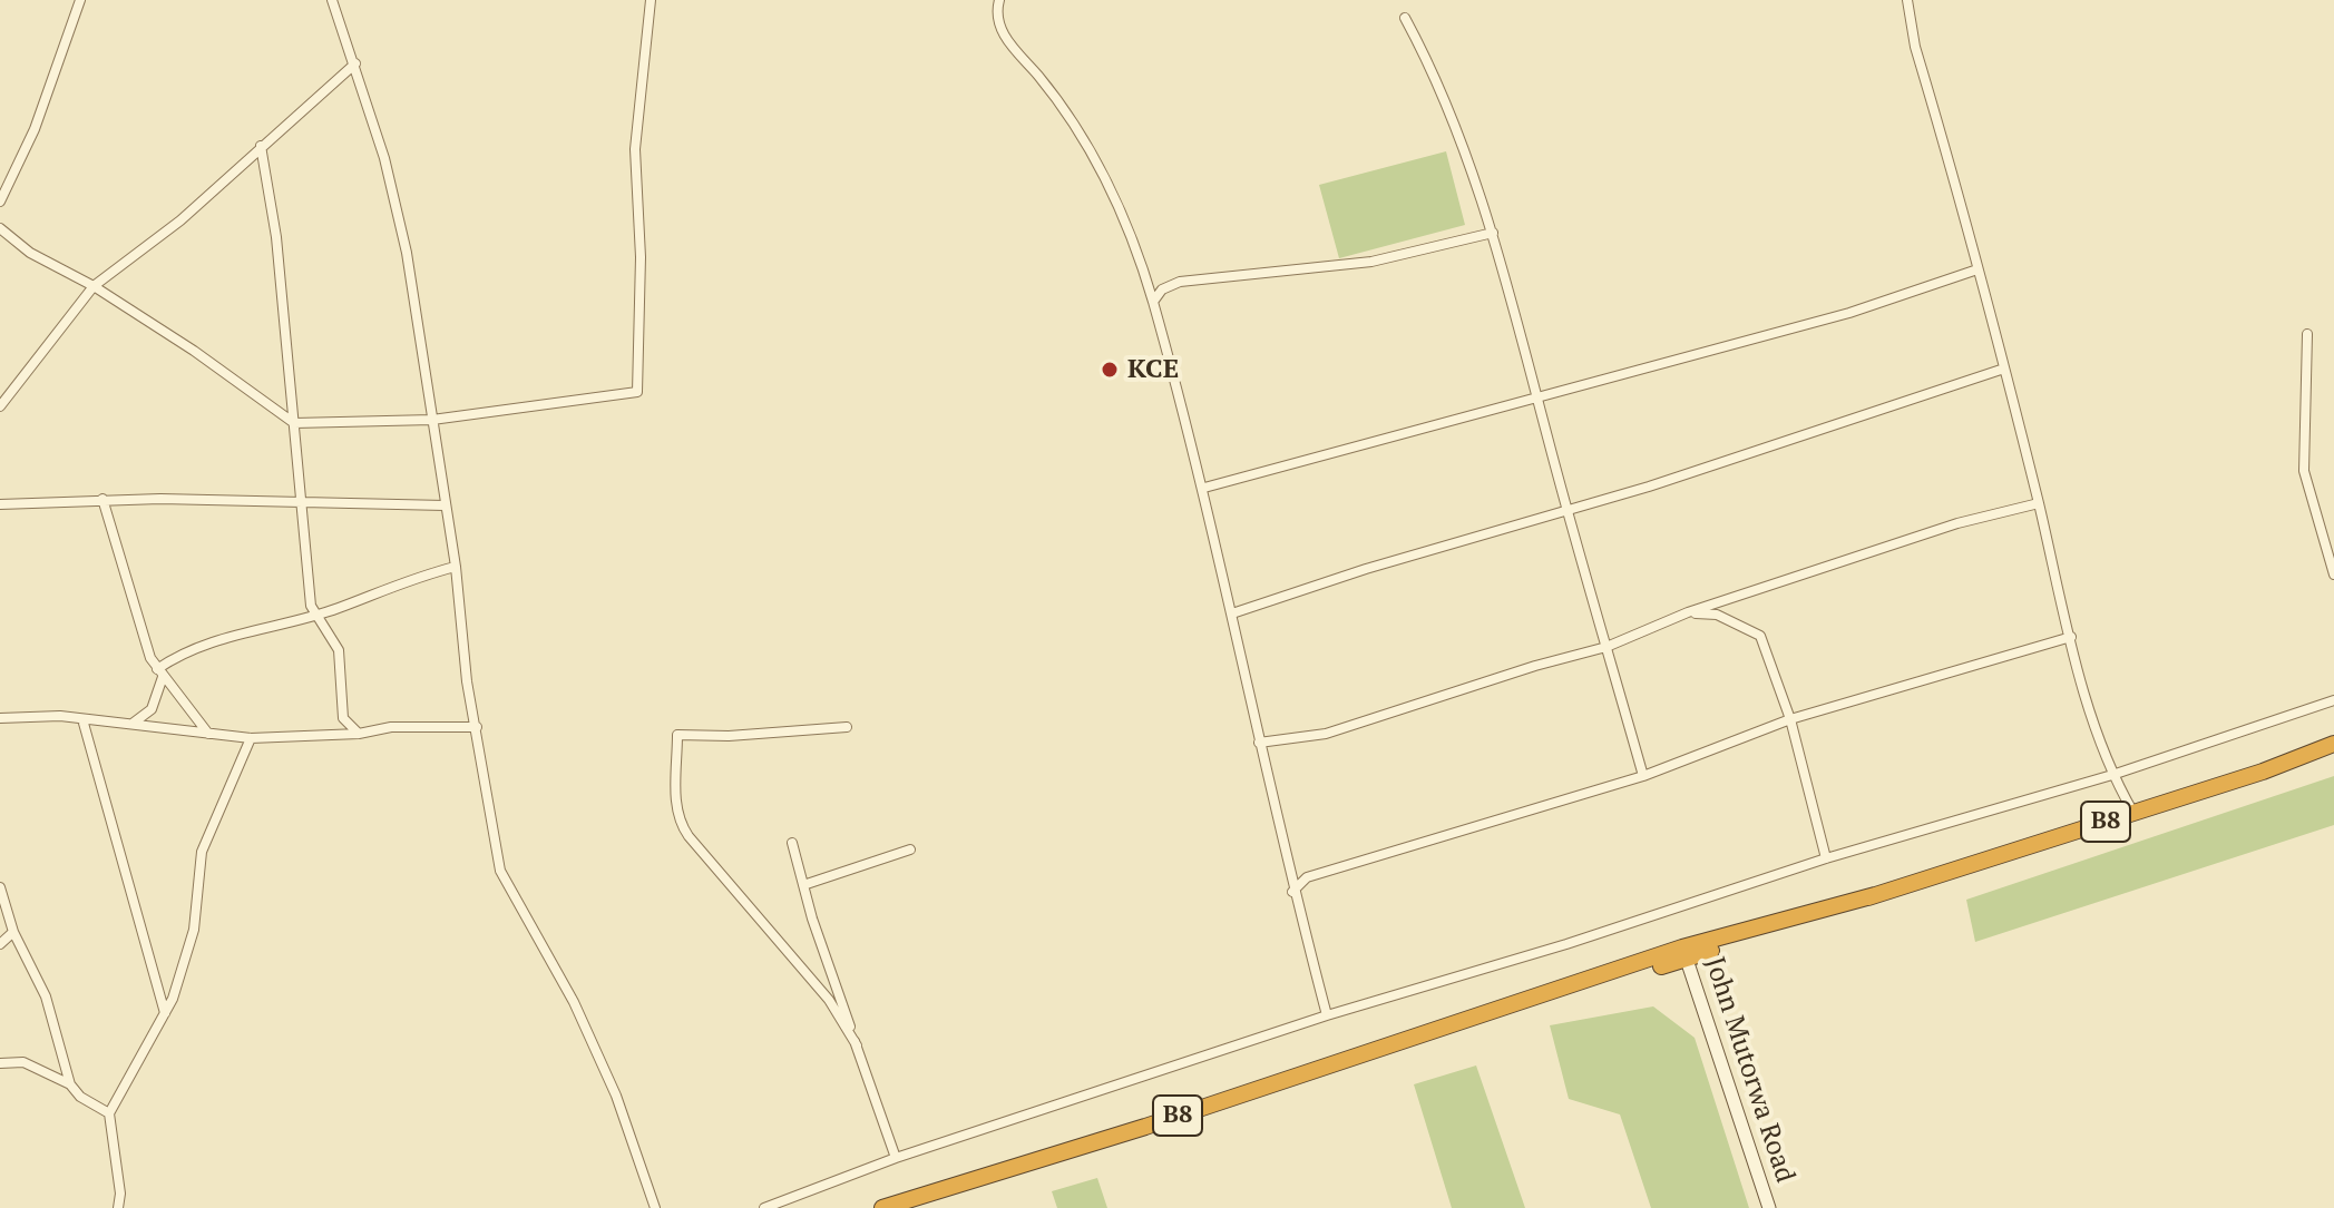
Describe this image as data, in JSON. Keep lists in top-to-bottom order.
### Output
{
  "streets": {
    "highway": ["B8"],
    "street": ["John Mutorwa Road"]
  },
  "crossings": [
    ["B8", "John Mutorwa Road"]
  ],
  "places": ["KCE"]
}
